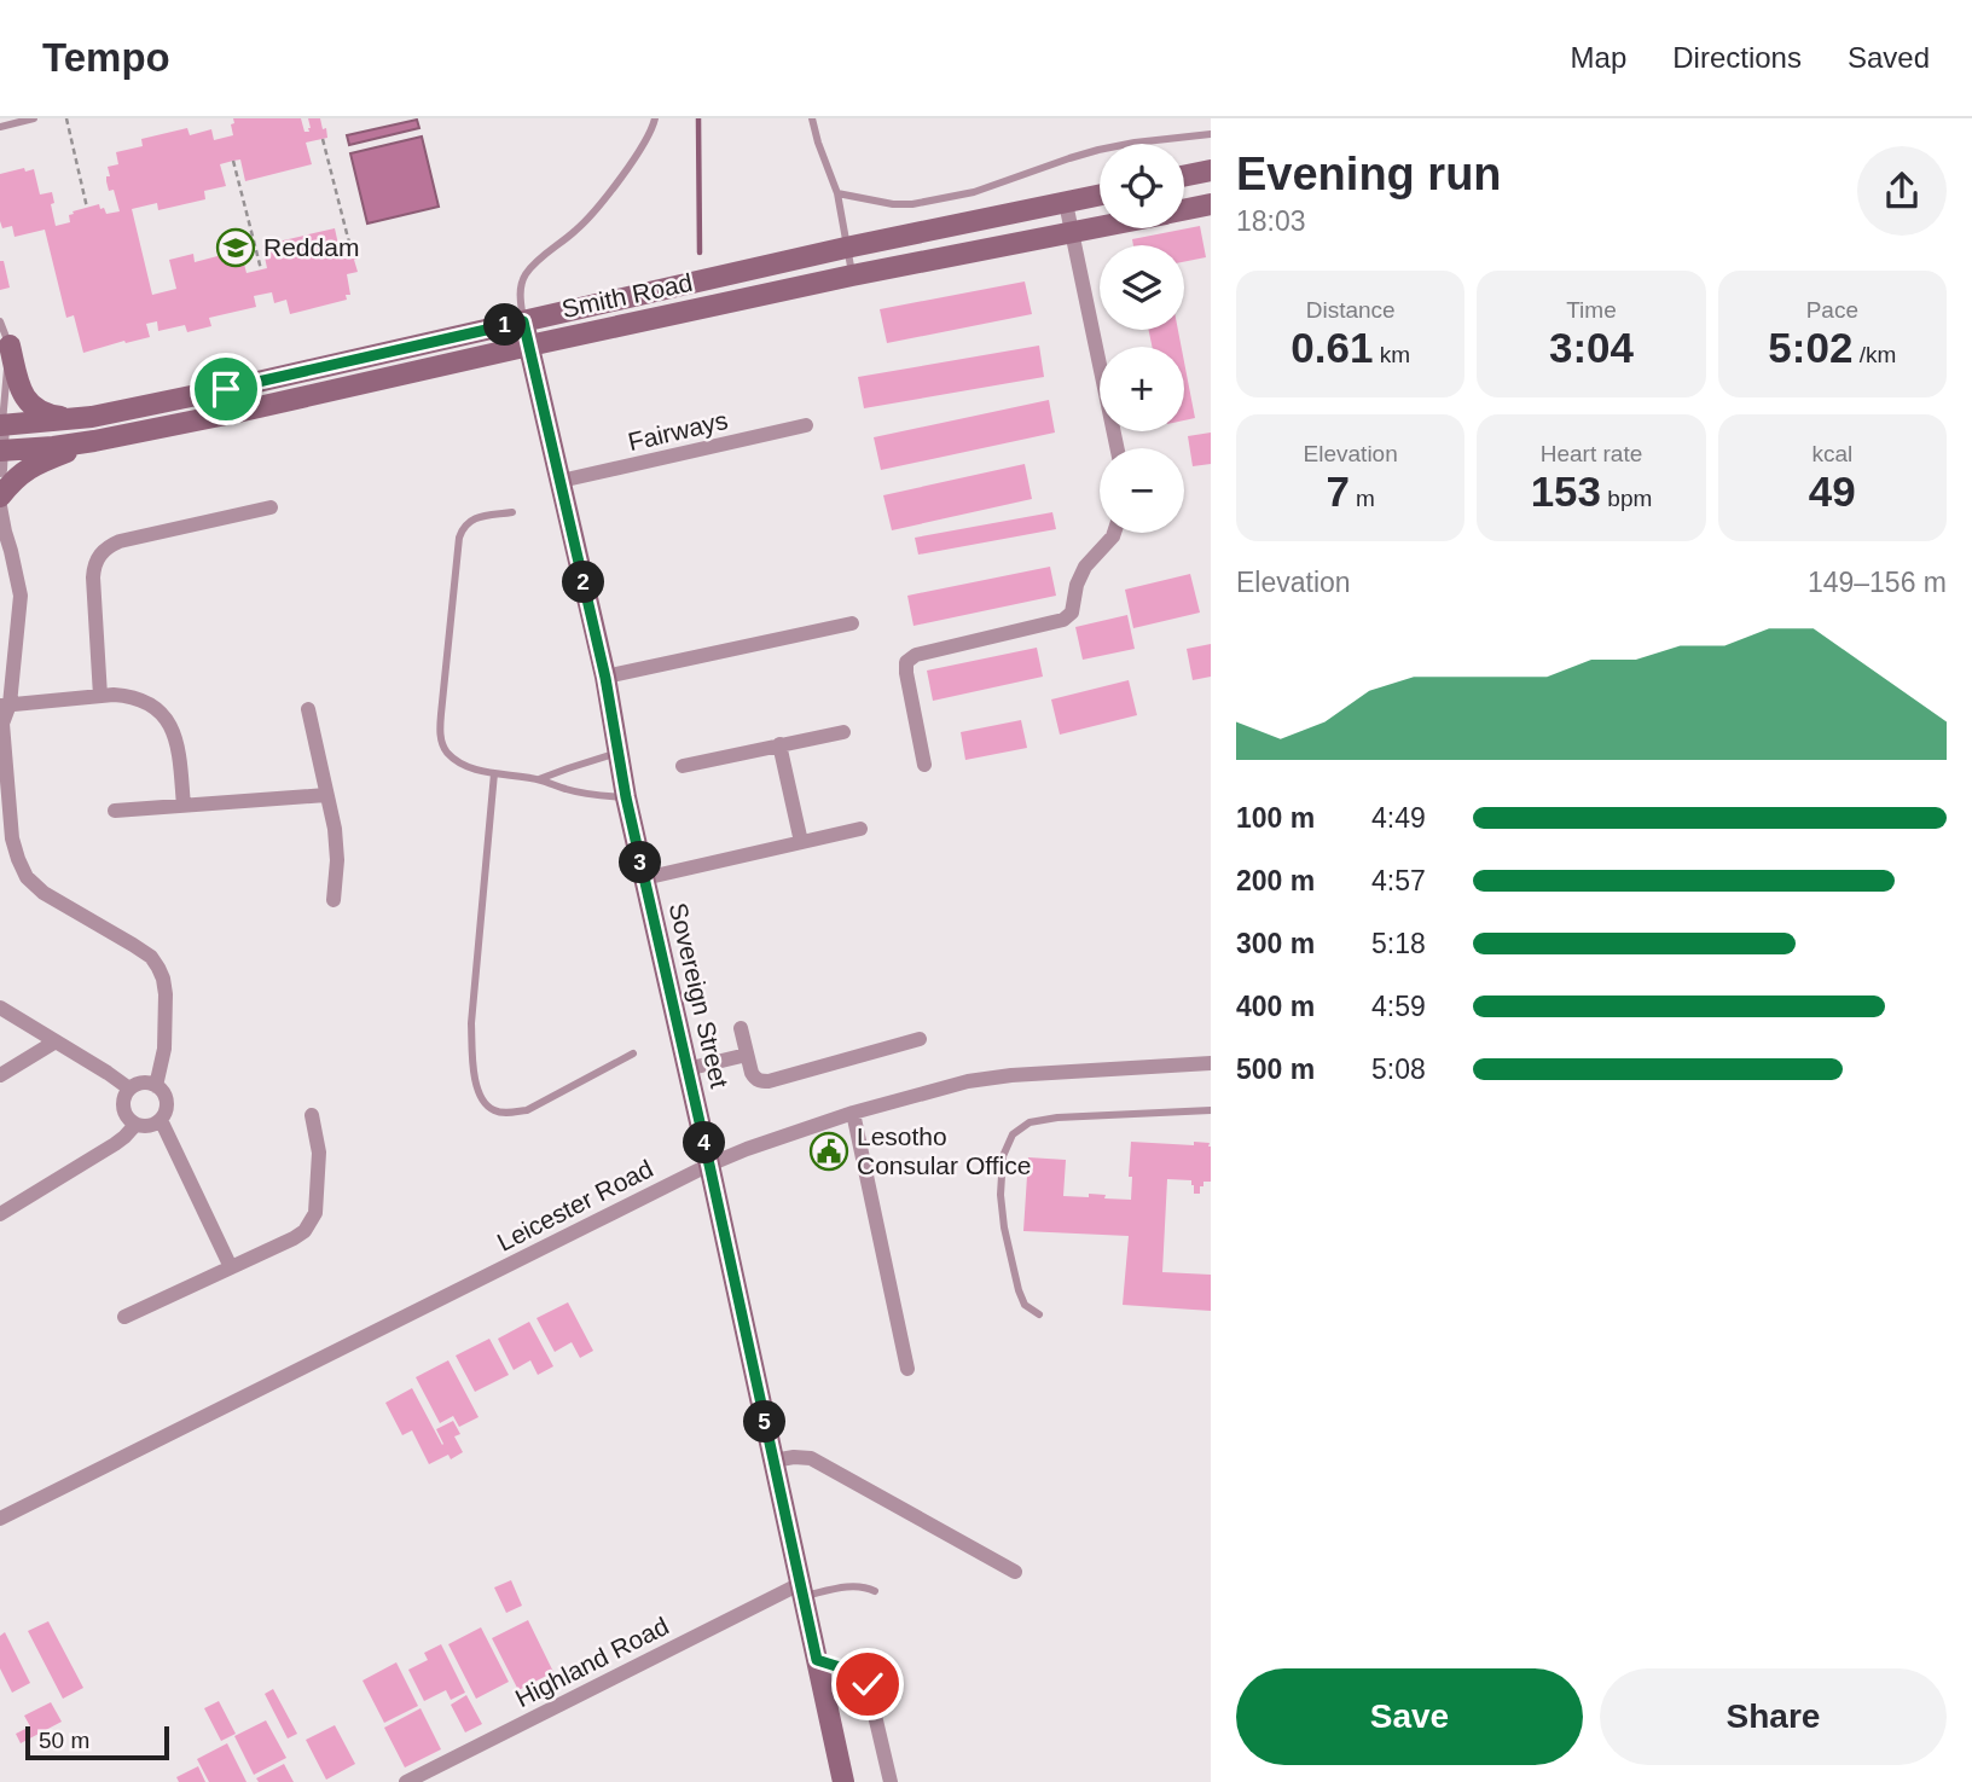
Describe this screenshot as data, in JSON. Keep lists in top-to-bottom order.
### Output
{
  "streets": {
    "main road": ["Smith Road", "Sovereign Street"],
    "street": ["Fairways", "Leicester Road", "Highland Road"]
  },
  "crossings": [
    ["Smith Road", "Sovereign Street"],
    ["Fairways", "Sovereign Street"],
    ["Sovereign Street", "Leicester Road"],
    ["Sovereign Street", "Highland Road"]
  ],
  "places": {
    "school or university": ["Reddam"],
    "public building": ["Lesotho Consular Office"]
  },
  "scale_bar": "50 m",
  "page": {
    "header": "Tempo",
    "nav": ["Map", "Directions", "Saved"],
    "heading": ["Evening run", "18:03"],
    "map_buttons": ["+", "−"],
    "stats": [
      ["Distance", "0.61 km"],
      ["Time", "3:04"],
      ["Pace", "5:02 /km"],
      ["Elevation", "7 m"],
      ["Heart rate", "153 bpm"],
      ["kcal", "49"]
    ],
    "pins": [
      "1",
      "2",
      "3",
      "4",
      "5"
    ],
    "chart": ["Elevation", "149–156 m"],
    "list": [
      {
        "name": "100 m",
        "note": "4:49"
      },
      {
        "name": "200 m",
        "note": "4:57"
      },
      {
        "name": "300 m",
        "note": "5:18"
      },
      {
        "name": "400 m",
        "note": "4:59"
      },
      {
        "name": "500 m",
        "note": "5:08"
      }
    ],
    "buttons": ["Save", "Share"],
    "scale": "50 m"
  }
}
